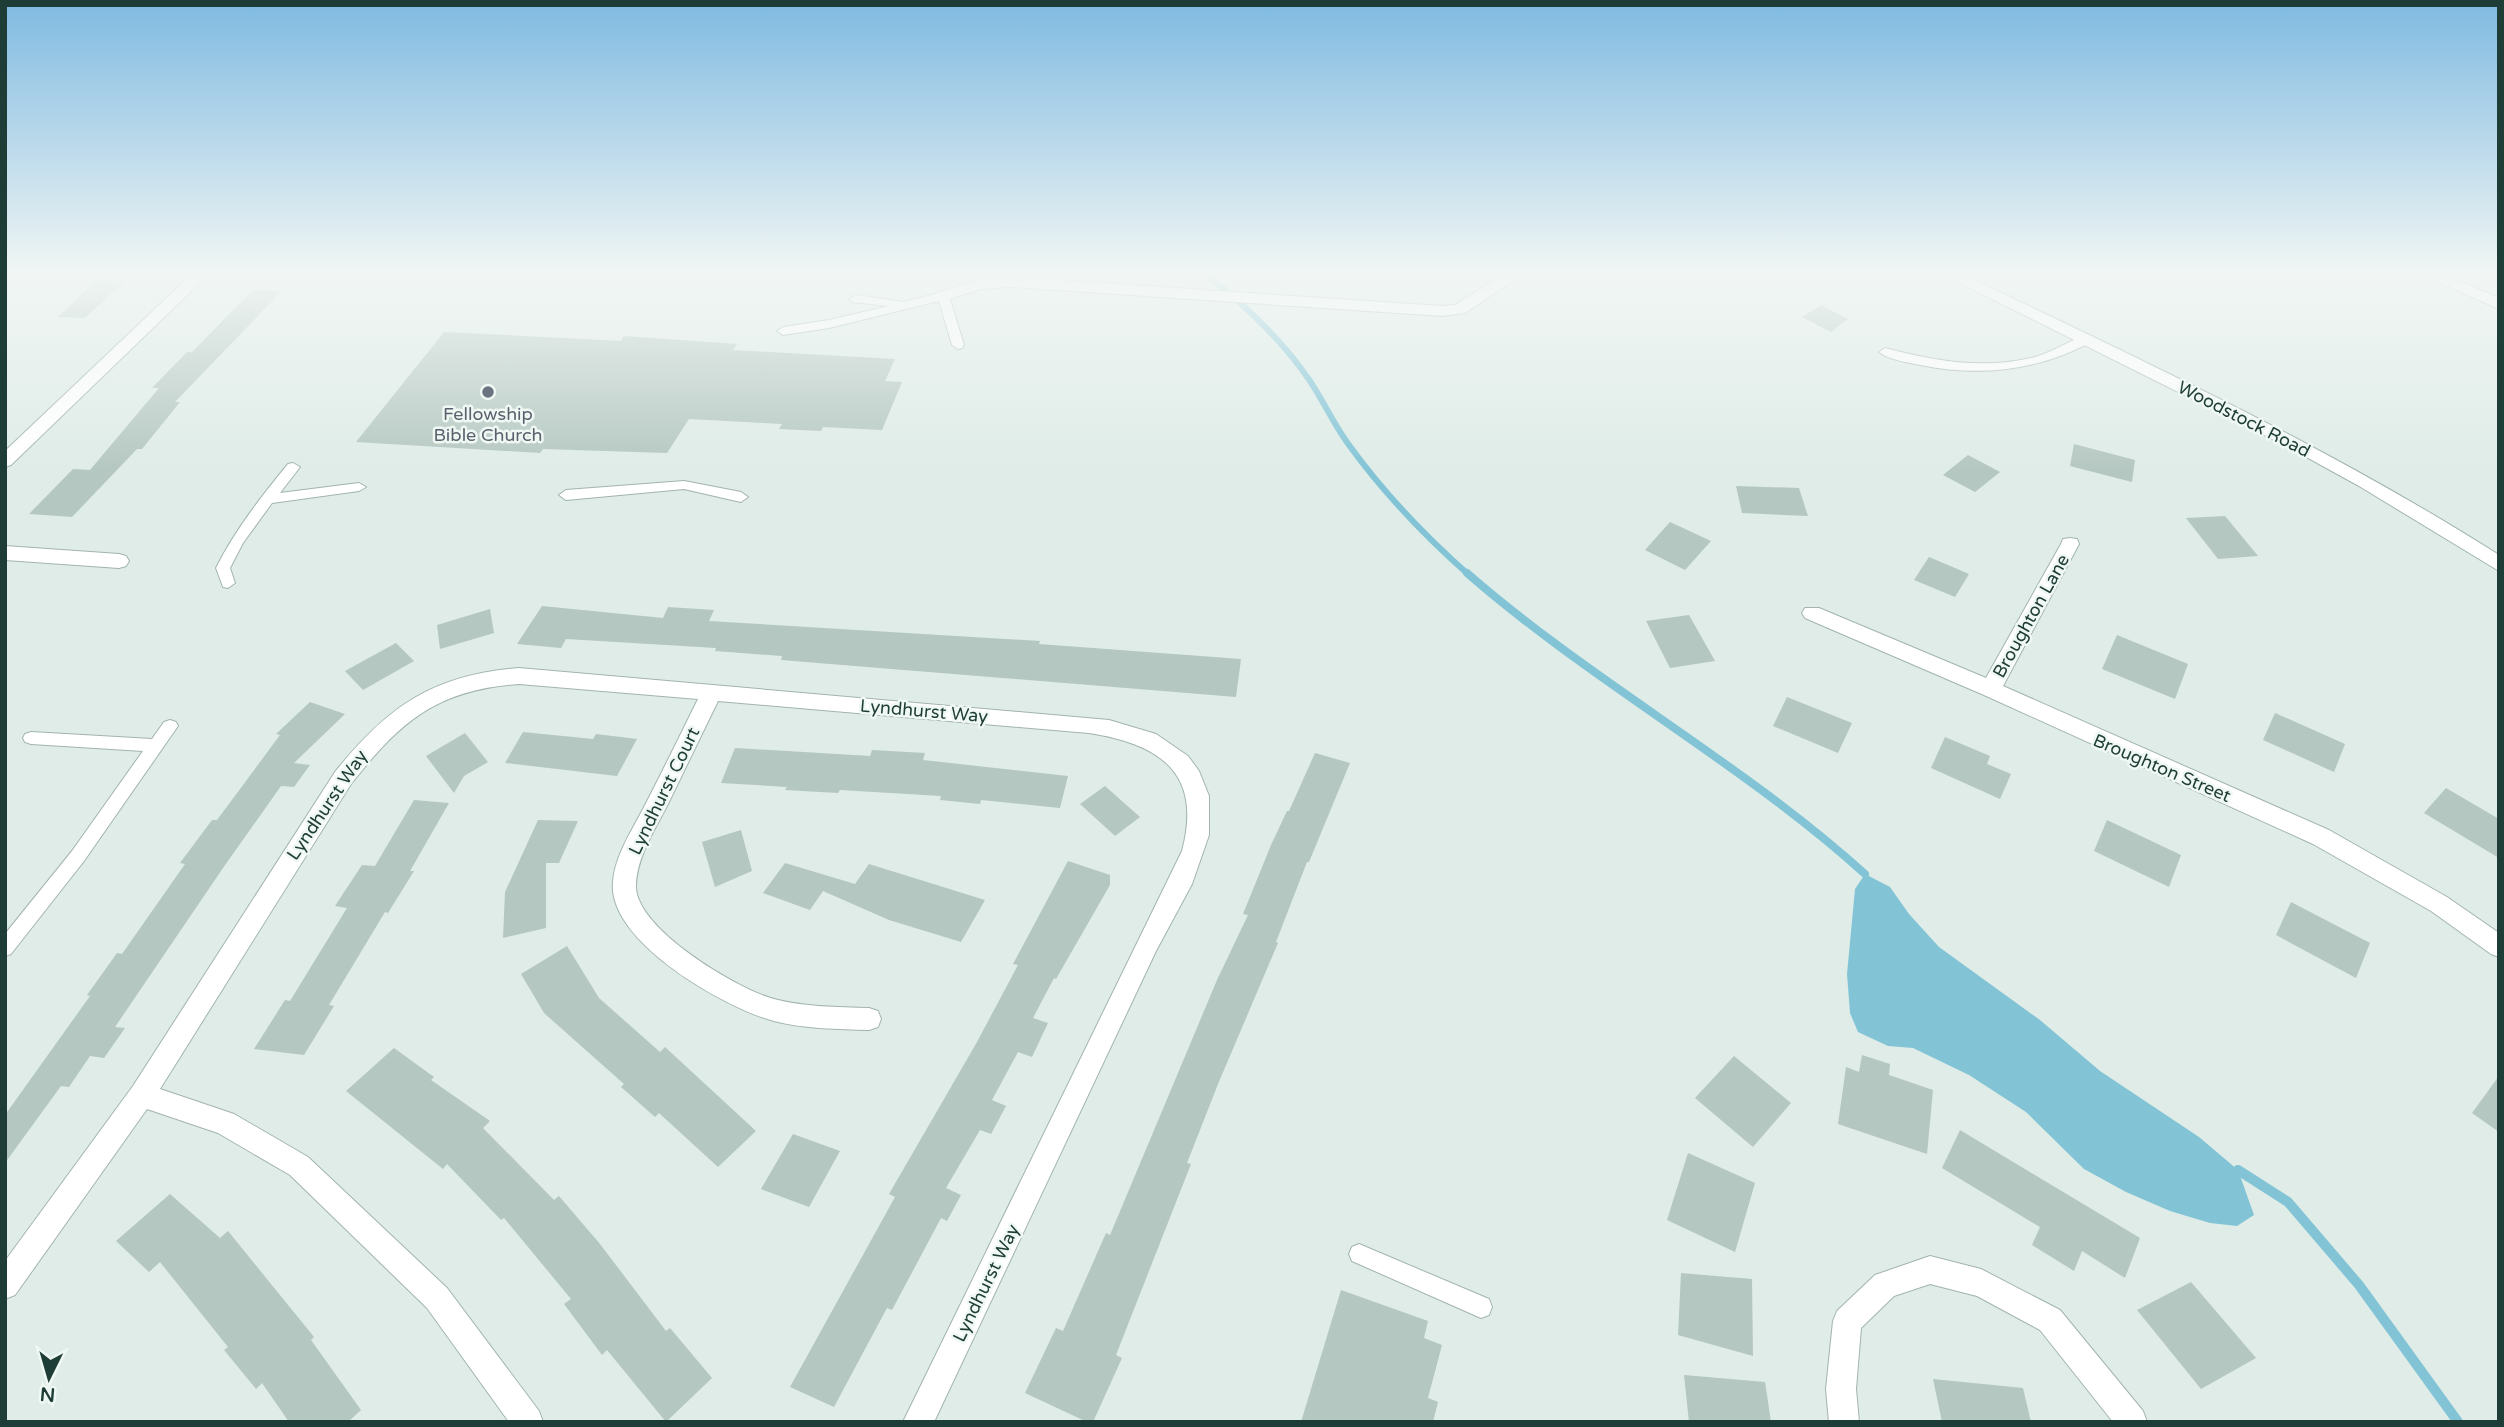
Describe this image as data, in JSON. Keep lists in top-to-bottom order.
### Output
{
  "streets": {
    "street": [
      "Woodstock Road",
      "Broughton Lane",
      "Lyndhurst Way",
      "Broughton Street",
      "Lyndhurst Court"
    ]
  },
  "crossings": [
    ["Broughton Lane", "Broughton Street"],
    ["Lyndhurst Way", "Lyndhurst Court"]
  ],
  "places": ["Fellowship Bible Church"],
  "north": "bottom"
}
